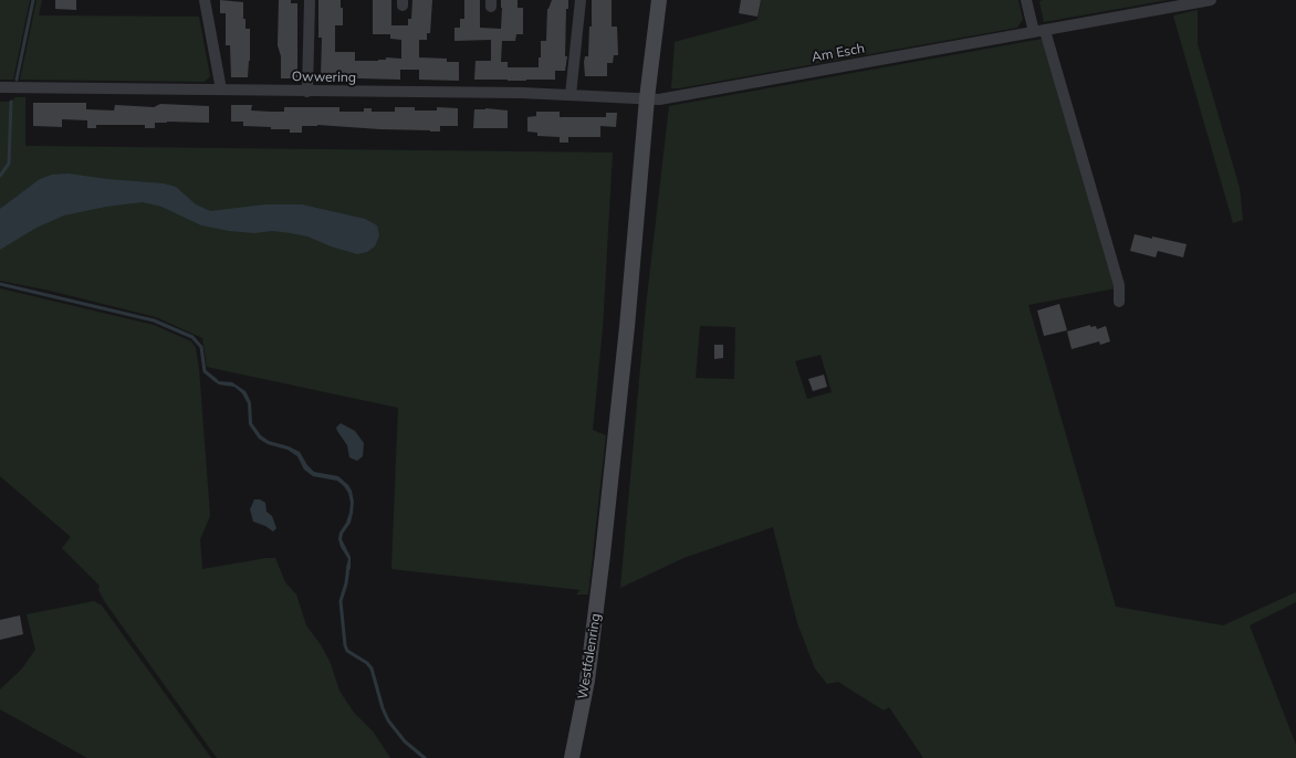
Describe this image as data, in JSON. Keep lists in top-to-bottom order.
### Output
{
  "streets": {
    "street": ["Am Esch", "Owwering", "Westfalenring"]
  },
  "crossings": [
    ["Am Esch", "Owwering"],
    ["Am Esch", "Westfalenring"],
    ["Owwering", "Westfalenring"]
  ]
}
